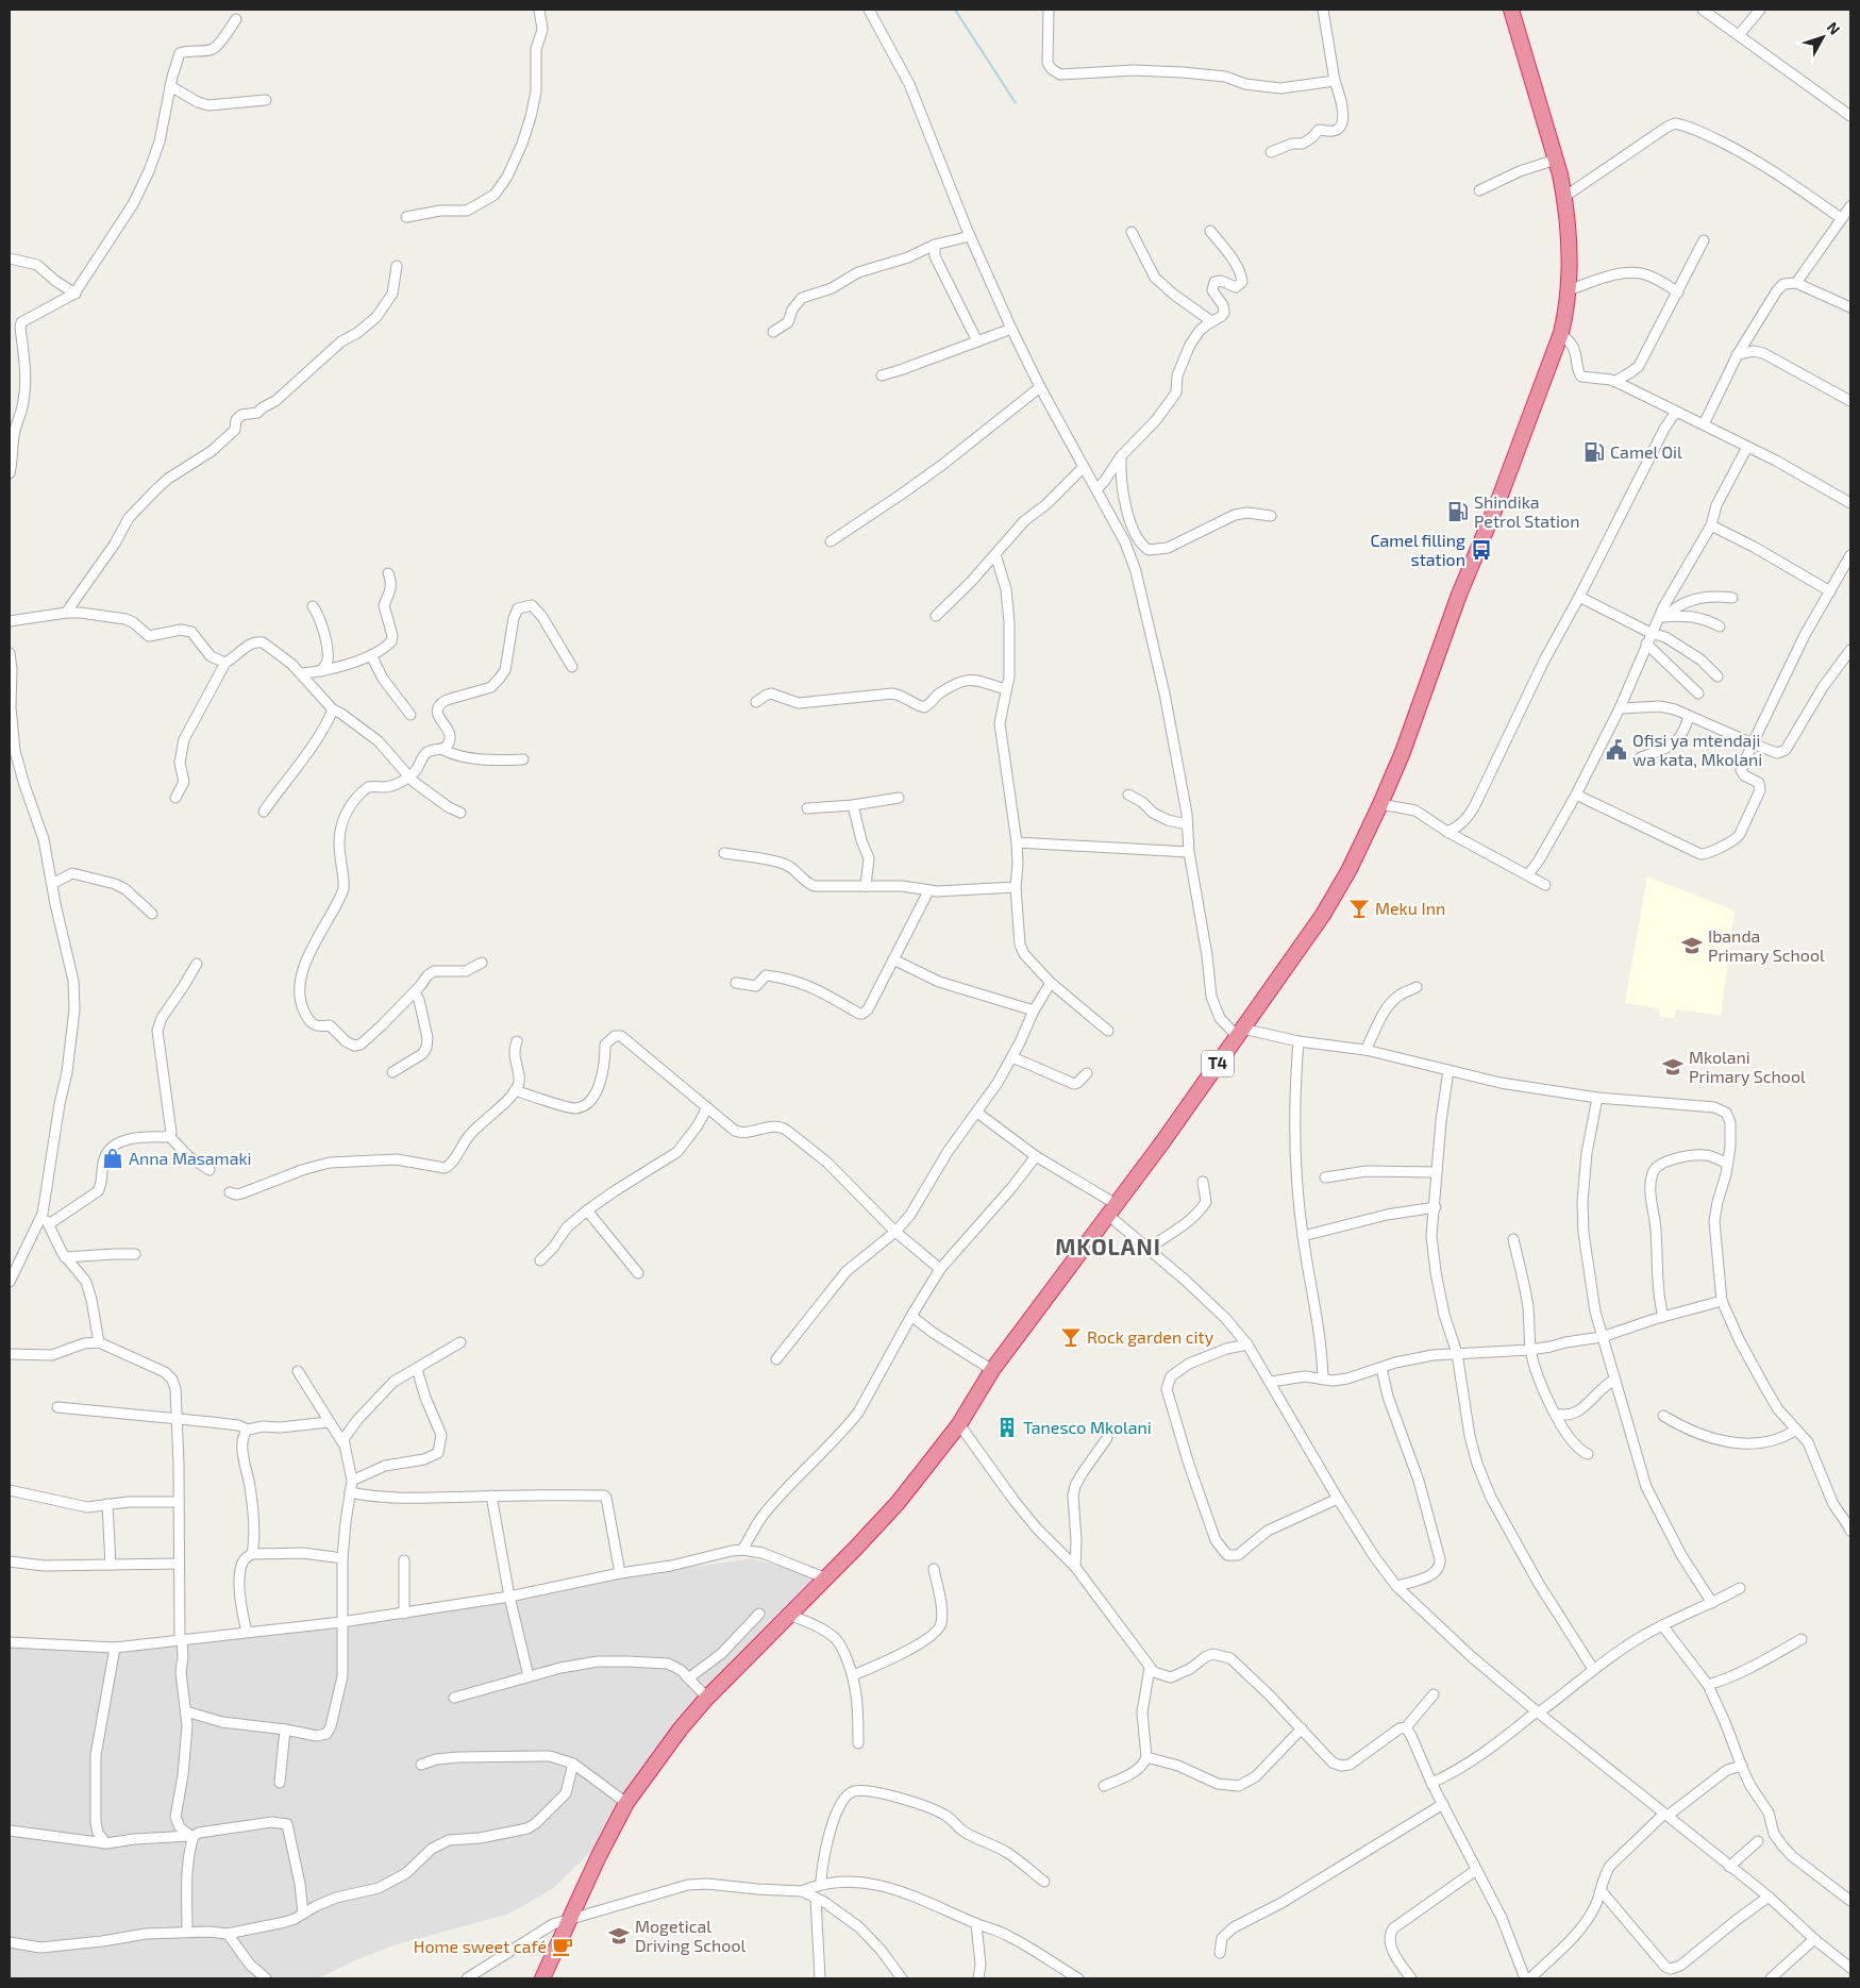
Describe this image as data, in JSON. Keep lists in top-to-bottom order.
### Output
{
  "streets": {
    "highway": ["T4"]
  },
  "districts": ["MKOLANI"],
  "places": {
    "fuel station": ["Camel Oil", "Shindika Petrol Station"],
    "bus stop": ["Camel filling station"],
    "public building": ["Ofisi ya mtendaji wa kata, Mkolani"],
    "bar": ["Meku Inn", "Rock garden city"],
    "school or university": ["Ibanda Primary School", "Mkolani Primary School", "Mogetical Driving School"],
    "shop": ["Anna Masamaki"],
    "building": ["Tanesco Mkolani"],
    "cafe": ["Home sweet café"]
  },
  "north": "top right"
}
